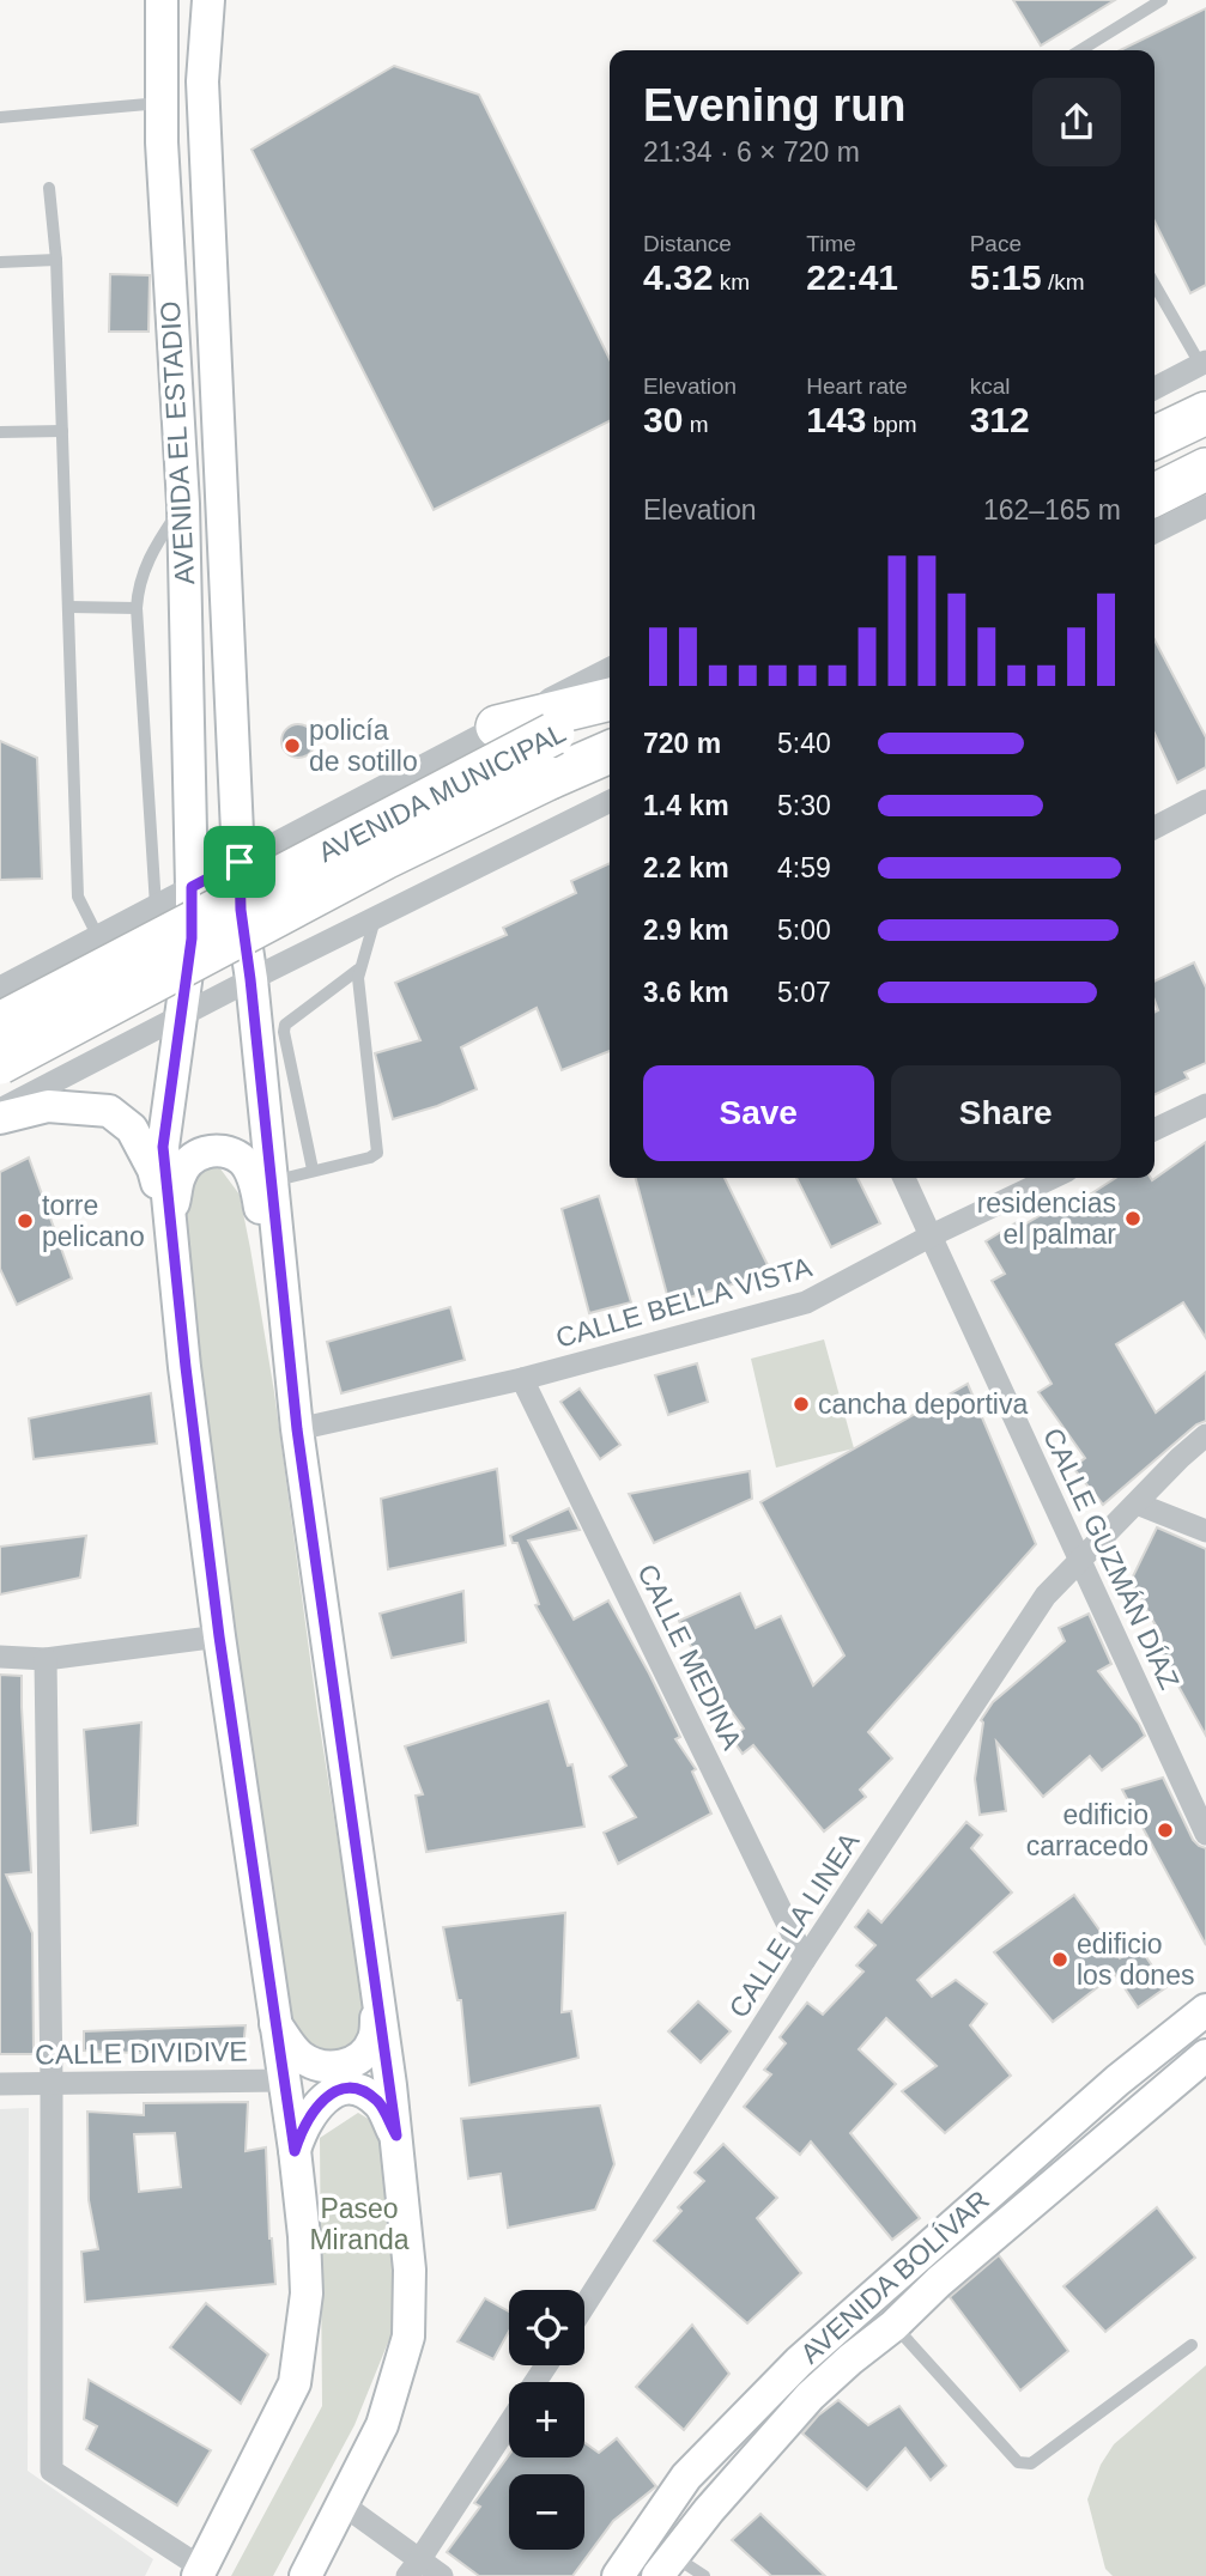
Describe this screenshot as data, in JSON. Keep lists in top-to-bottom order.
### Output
{
  "streets": {
    "highway": ["AVENIDA MUNICIPAL"],
    "main road": ["AVENIDA EL ESTADIO", "AVENIDA BOLÍVAR"],
    "street": [
      "CALLE BELLA VISTA",
      "CALLE GUZMÁN DÍAZ",
      "CALLE MEDINA",
      "CALLE LA LINEA",
      "CALLE DIVIDIVE"
    ]
  },
  "crossings": [
    ["AVENIDA EL ESTADIO", "AVENIDA MUNICIPAL"],
    ["AVENIDA EL ESTADIO", "CALLE BELLA VISTA"],
    ["CALLE BELLA VISTA", "CALLE GUZMÁN DÍAZ"],
    ["CALLE BELLA VISTA", "CALLE MEDINA"],
    ["CALLE GUZMÁN DÍAZ", "CALLE LA LINEA"],
    ["CALLE MEDINA", "CALLE LA LINEA"]
  ],
  "parks": ["Paseo Miranda"],
  "places": [
    "policía de sotillo",
    "residencias el palmar",
    "torre pelicano",
    "cancha deportiva",
    "edificio carracedo",
    "edificio los dones"
  ],
  "page": {
    "heading": ["Evening run", "21:34 · 6 × 720 m"],
    "stats": [
      ["Distance", "4.32 km"],
      ["Time", "22:41"],
      ["Pace", "5:15 /km"],
      ["Elevation", "30 m"],
      ["Heart rate", "143 bpm"],
      ["kcal", "312"]
    ],
    "chart": ["Elevation", "162–165 m"],
    "list": [
      {
        "name": "720 m",
        "note": "5:40"
      },
      {
        "name": "1.4 km",
        "note": "5:30"
      },
      {
        "name": "2.2 km",
        "note": "4:59"
      },
      {
        "name": "2.9 km",
        "note": "5:00"
      },
      {
        "name": "3.6 km",
        "note": "5:07"
      }
    ],
    "buttons": ["Save", "Share"],
    "map_buttons": ["+", "−"]
  }
}
